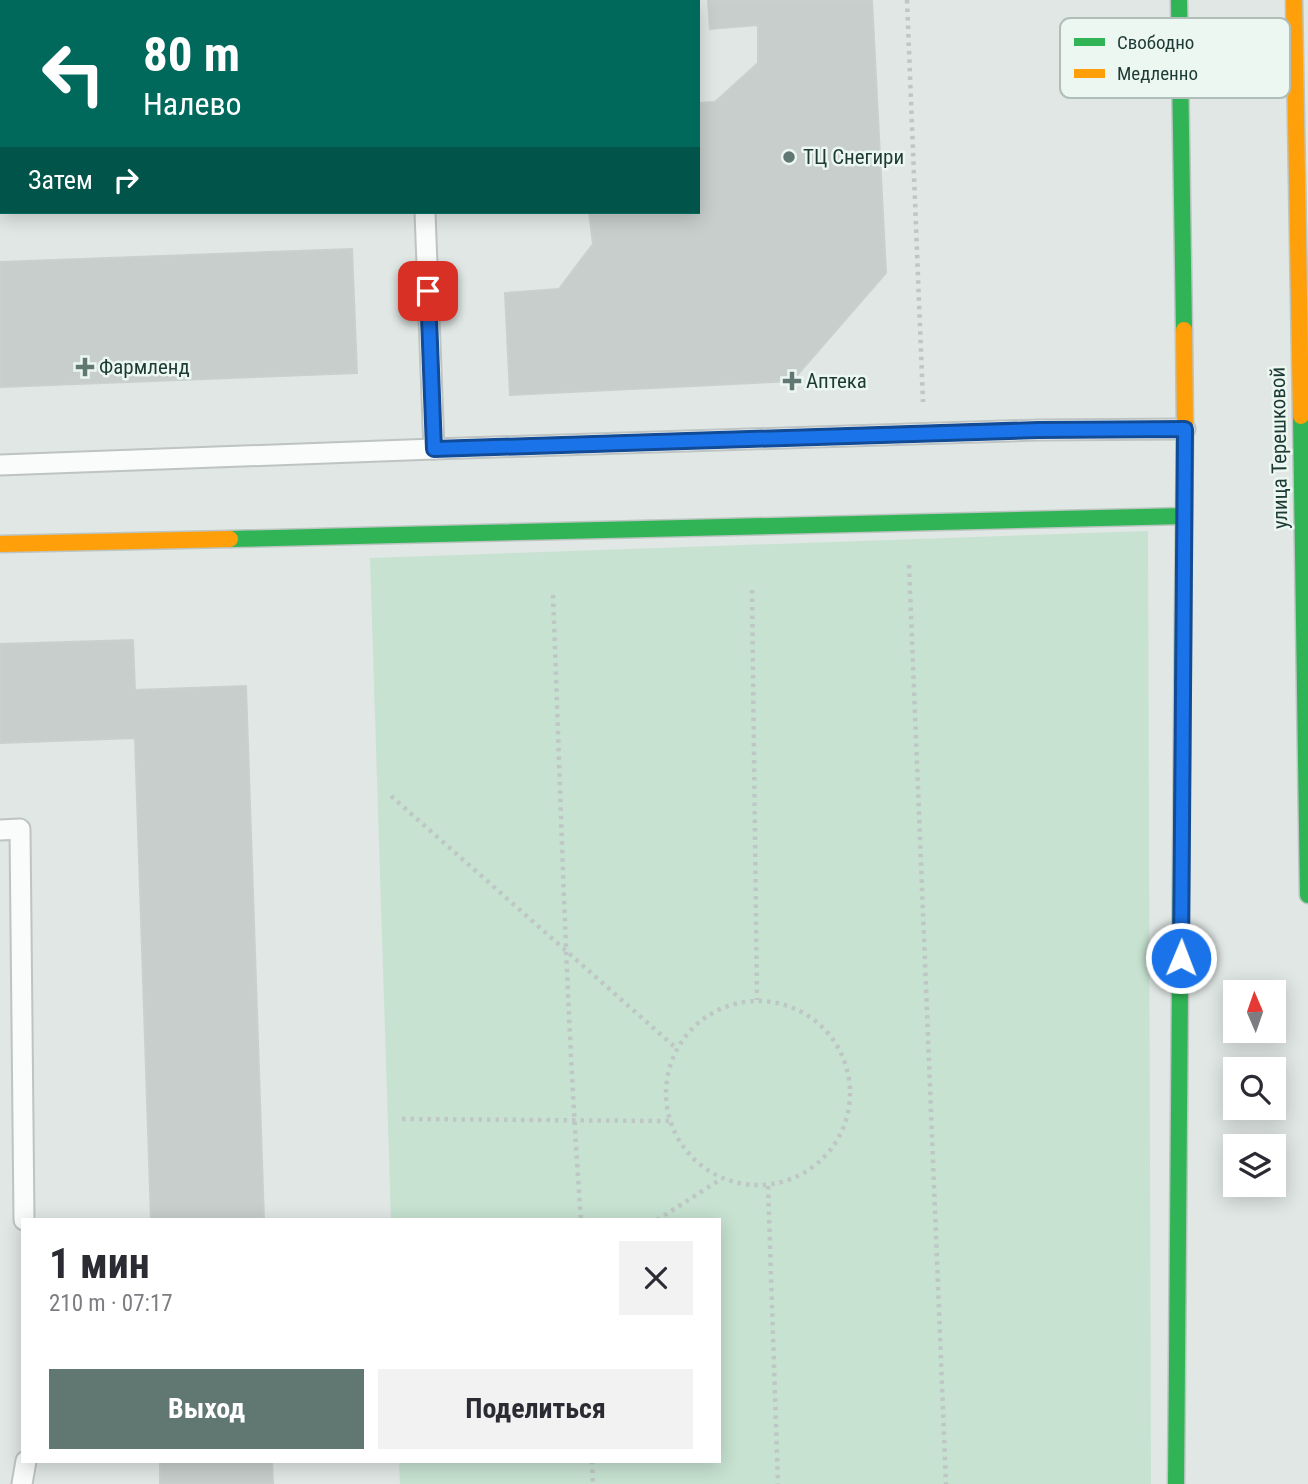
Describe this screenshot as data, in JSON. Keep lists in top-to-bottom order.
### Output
{
  "streets": {
    "street": ["улица Терешковой"]
  },
  "places": {
    "other": ["ТЦ Снегири"],
    "health": ["Фармленд", "Аптека"]
  },
  "legend": ["Свободно", "Медленно"],
  "north": "top",
  "page": {
    "turn": ["80 m", "Налево"],
    "then": "Затем",
    "heading": ["1 мин", "210 m · 07:17"],
    "buttons": ["Выход", "Поделиться"]
  }
}
